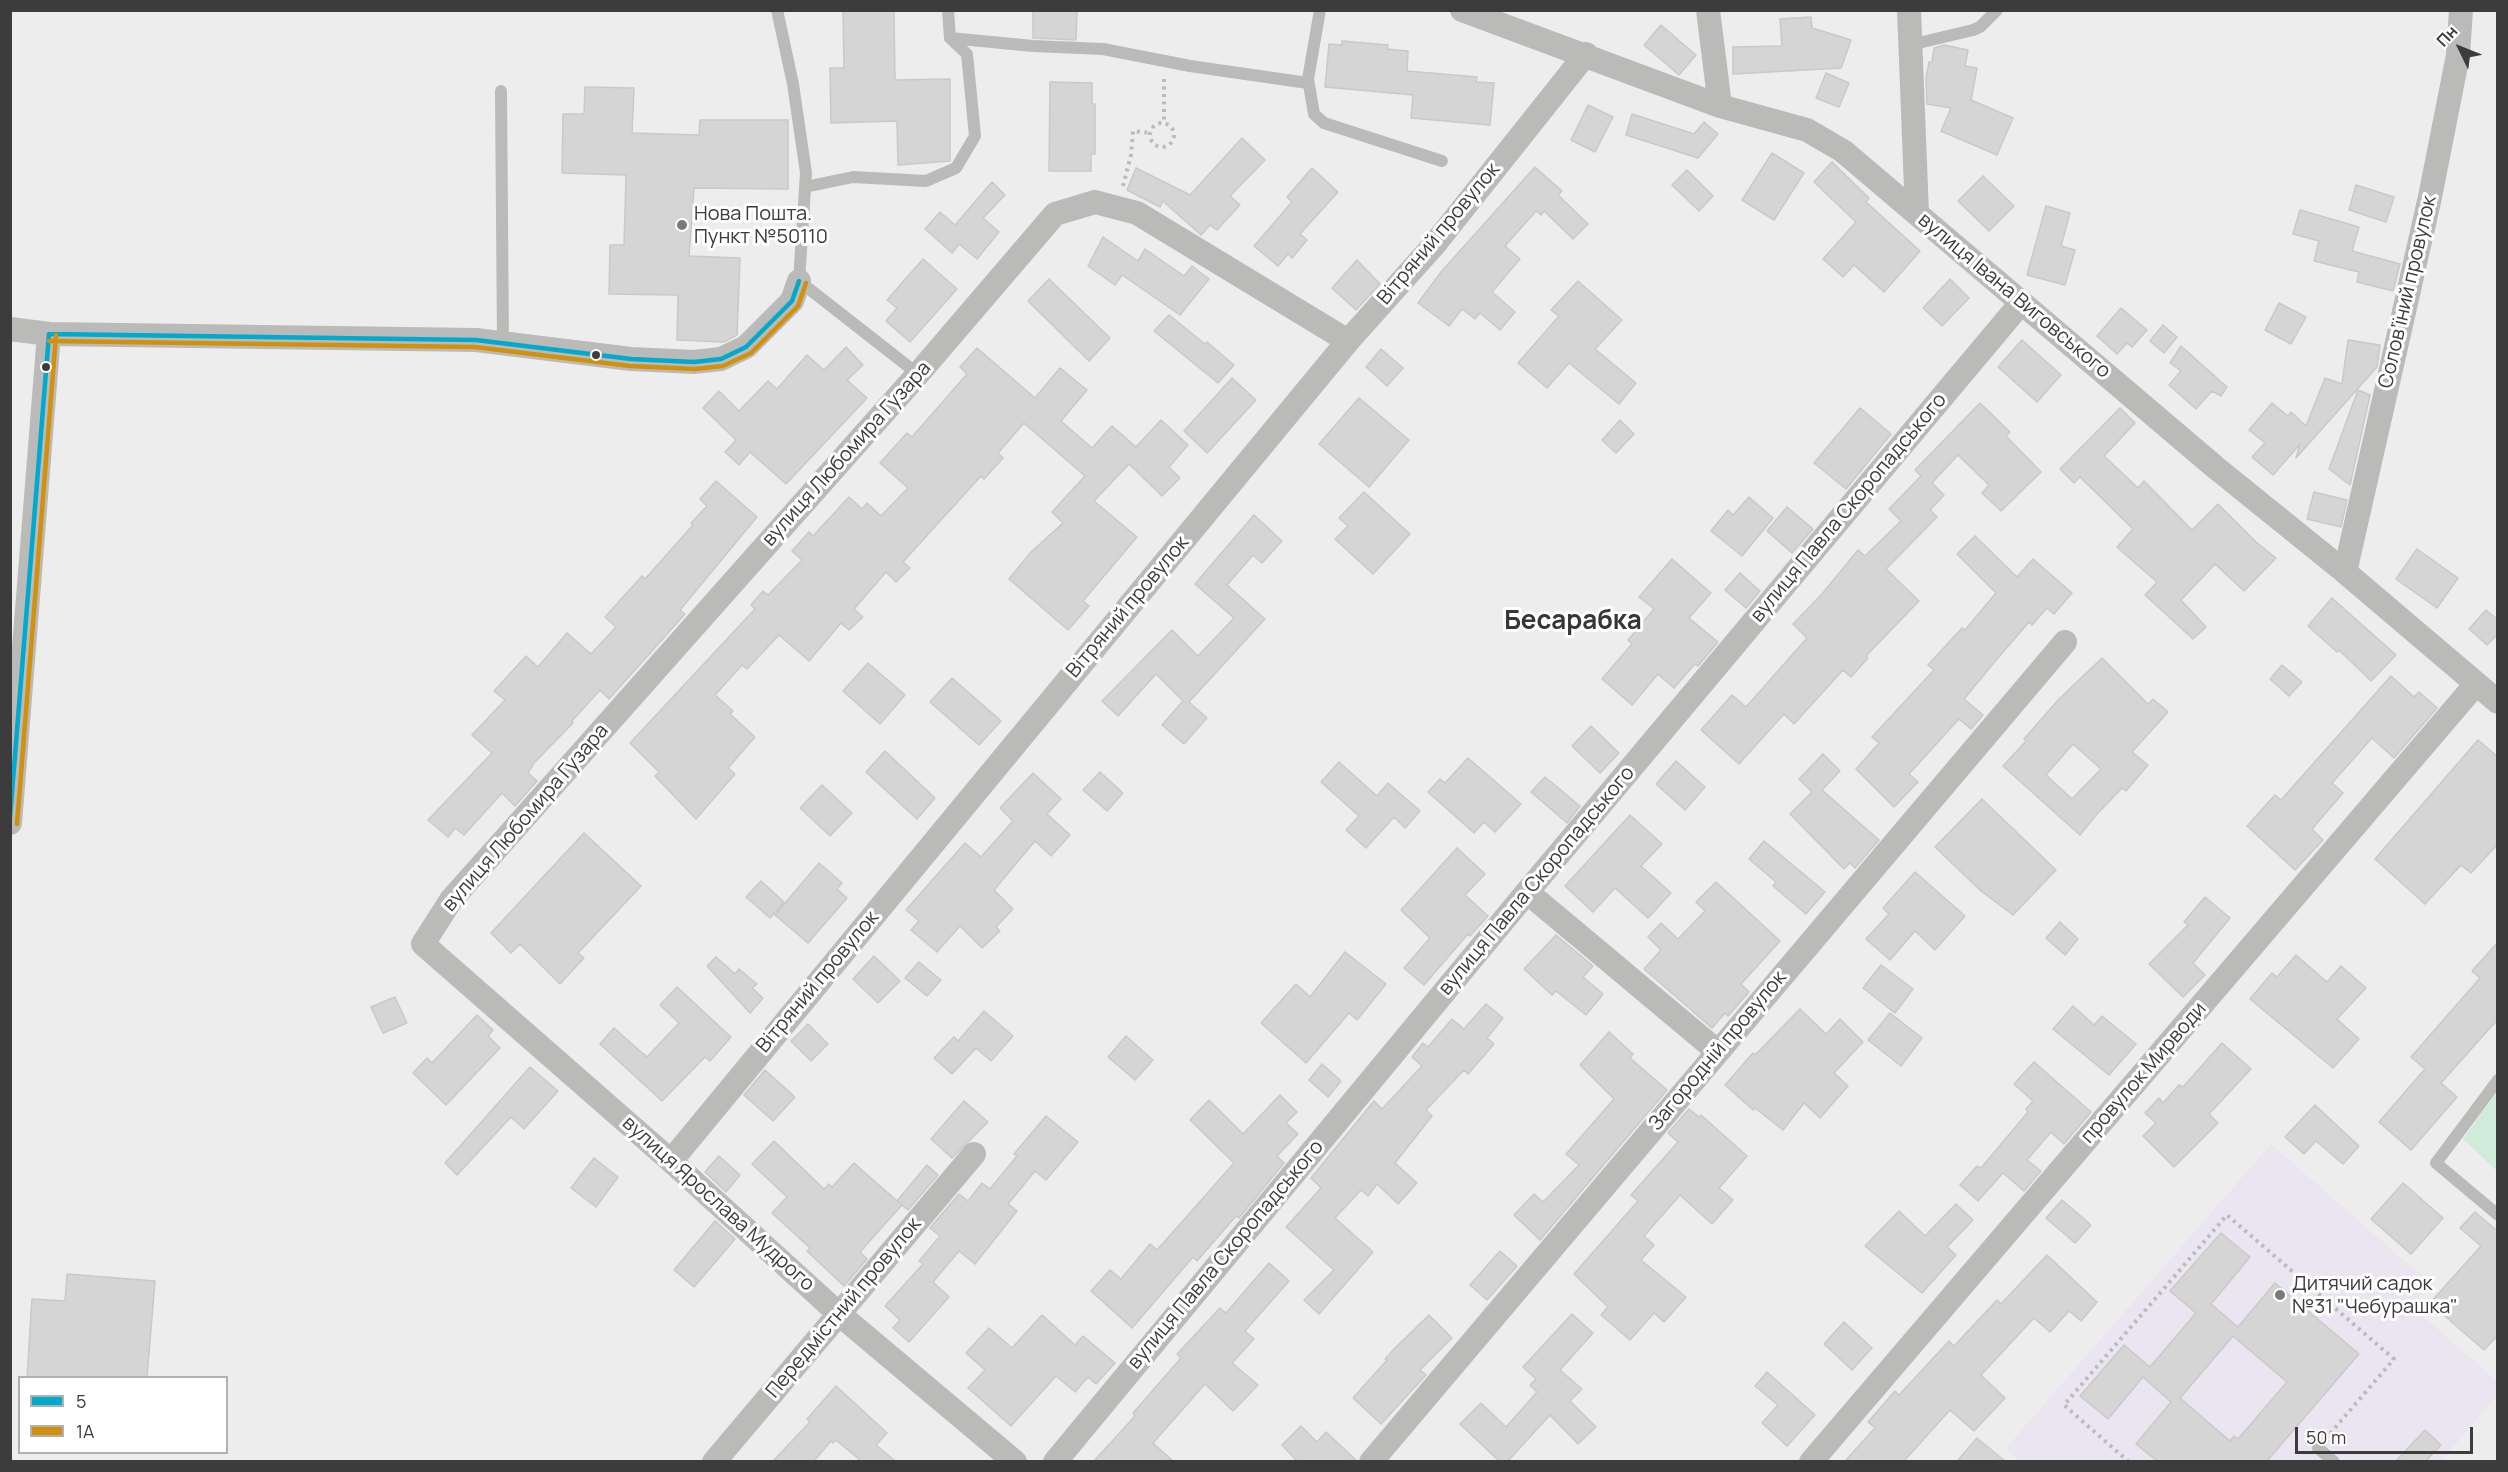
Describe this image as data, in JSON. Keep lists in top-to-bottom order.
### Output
{
  "streets": {
    "street": [
      "Вітряний провулок",
      "Соловʼїний провулок",
      "вулиця Івана Виговського",
      "вулиця Любомира Гузара",
      "вулиця Павла Скоропадського",
      "Загородній провулок",
      "провулок Мирводи",
      "вулиця Ярослава Мудрого",
      "Передмістний провулок"
    ]
  },
  "crossings": [
    ["Вітряний провулок", "вулиця Івана Виговського"],
    ["Вітряний провулок", "вулиця Любомира Гузара"],
    ["Вітряний провулок", "вулиця Ярослава Мудрого"],
    ["Соловʼїний провулок", "вулиця Івана Виговського"],
    ["вулиця Івана Виговського", "вулиця Павла Скоропадського"],
    ["вулиця Івана Виговського", "провулок Мирводи"],
    ["вулиця Любомира Гузара", "вулиця Ярослава Мудрого"],
    ["вулиця Ярослава Мудрого", "Передмістний провулок"]
  ],
  "districts": ["Бесарабка"],
  "places": ["Нова Пошта. Пункт №50110", "Дитячий садок №31 \"Чебурашка\""],
  "lines": ["transit line 5", "transit line 1А"],
  "legend": ["5", "1А"],
  "scale_bar": "50 m",
  "north": "top left"
}
